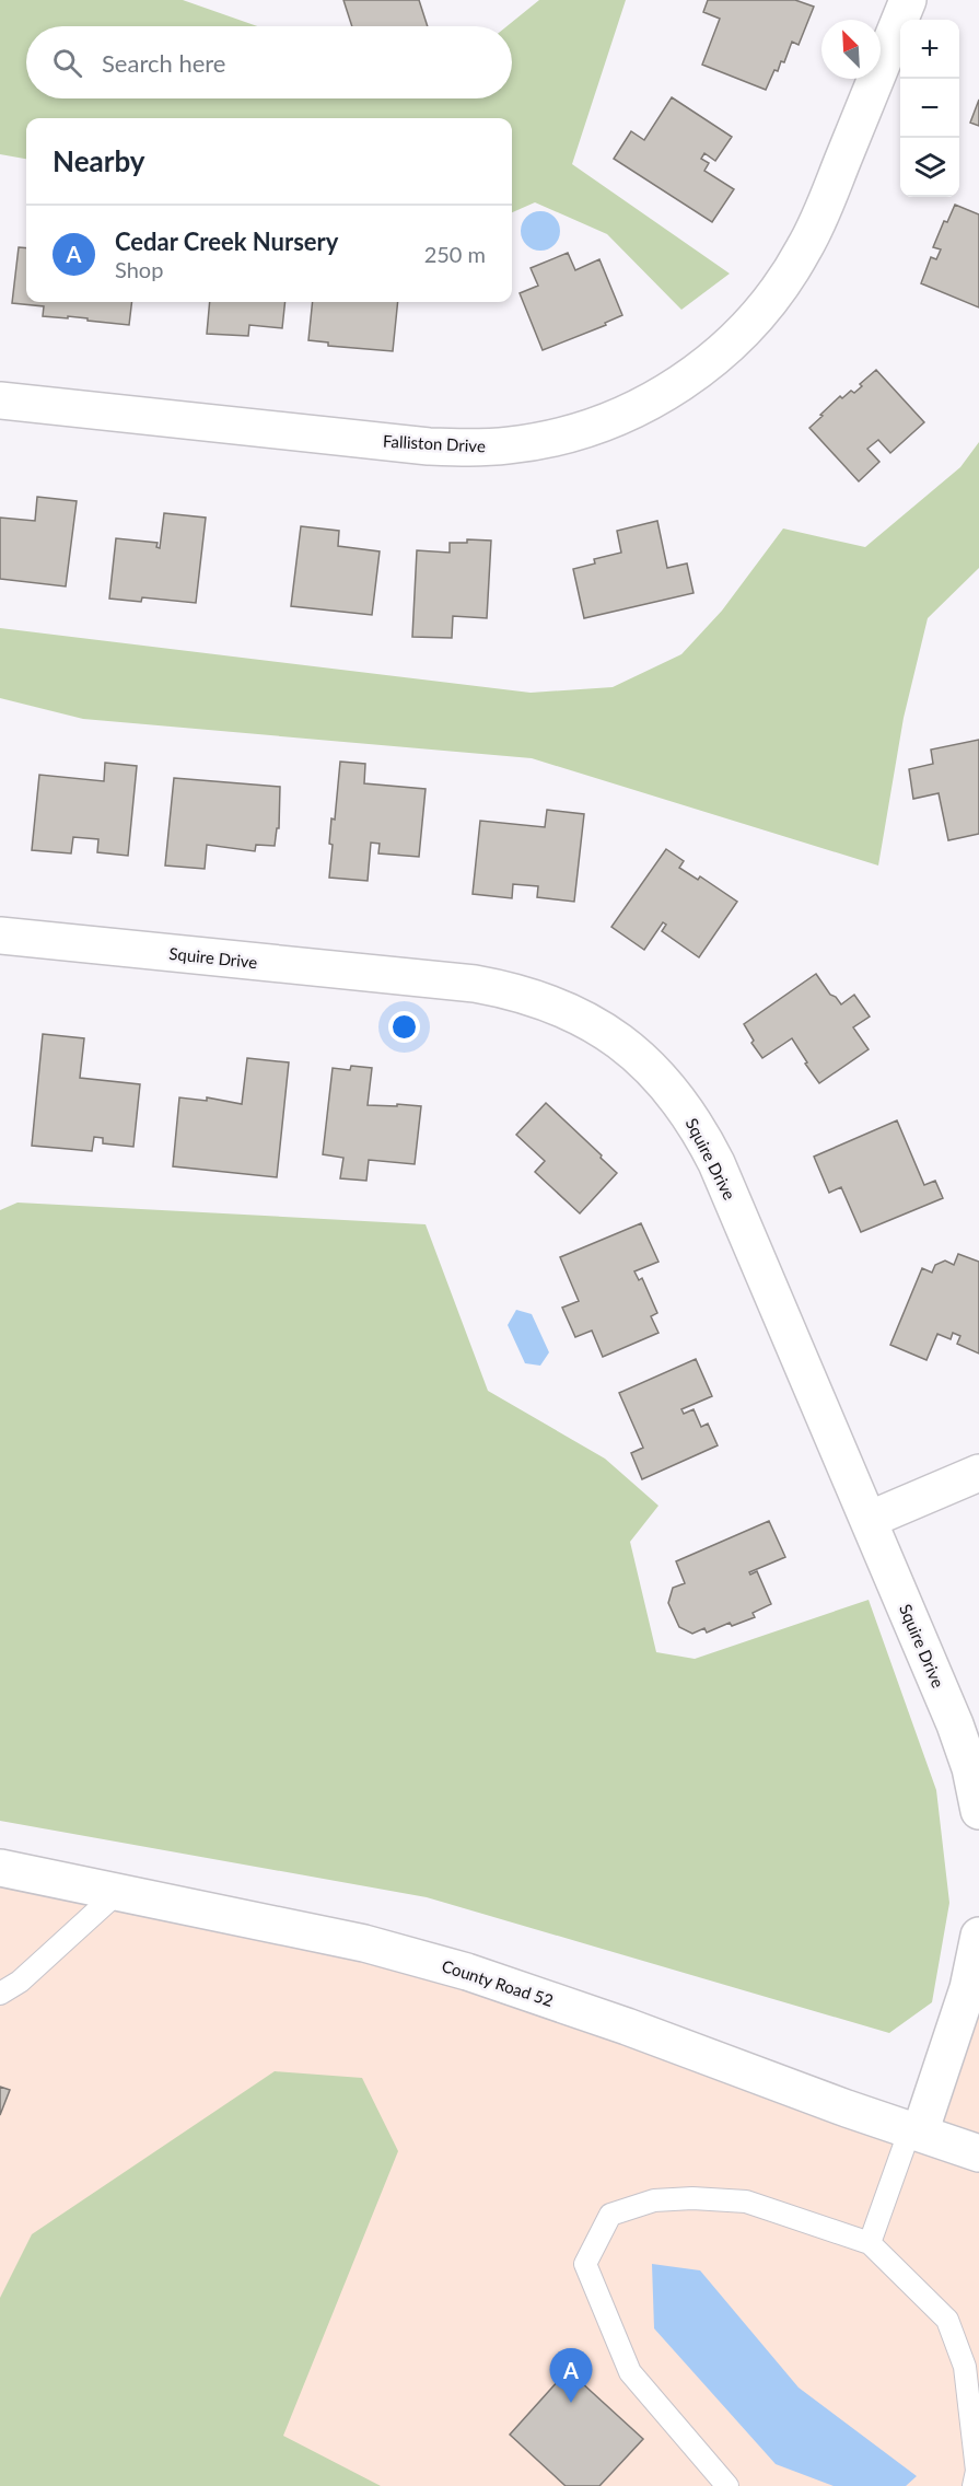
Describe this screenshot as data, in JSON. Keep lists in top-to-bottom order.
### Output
{
  "streets": {
    "street": ["Falliston Drive", "Squire Drive", "County Road 52"]
  },
  "north": "top left",
  "page": {
    "map_buttons": ["+", "−"],
    "search": "Search here",
    "heading": "Nearby",
    "list": [
      {
        "mark": "A",
        "name": "Cedar Creek Nursery",
        "note": "Shop",
        "value": "250 m"
      }
    ],
    "pins": "A"
  }
}
